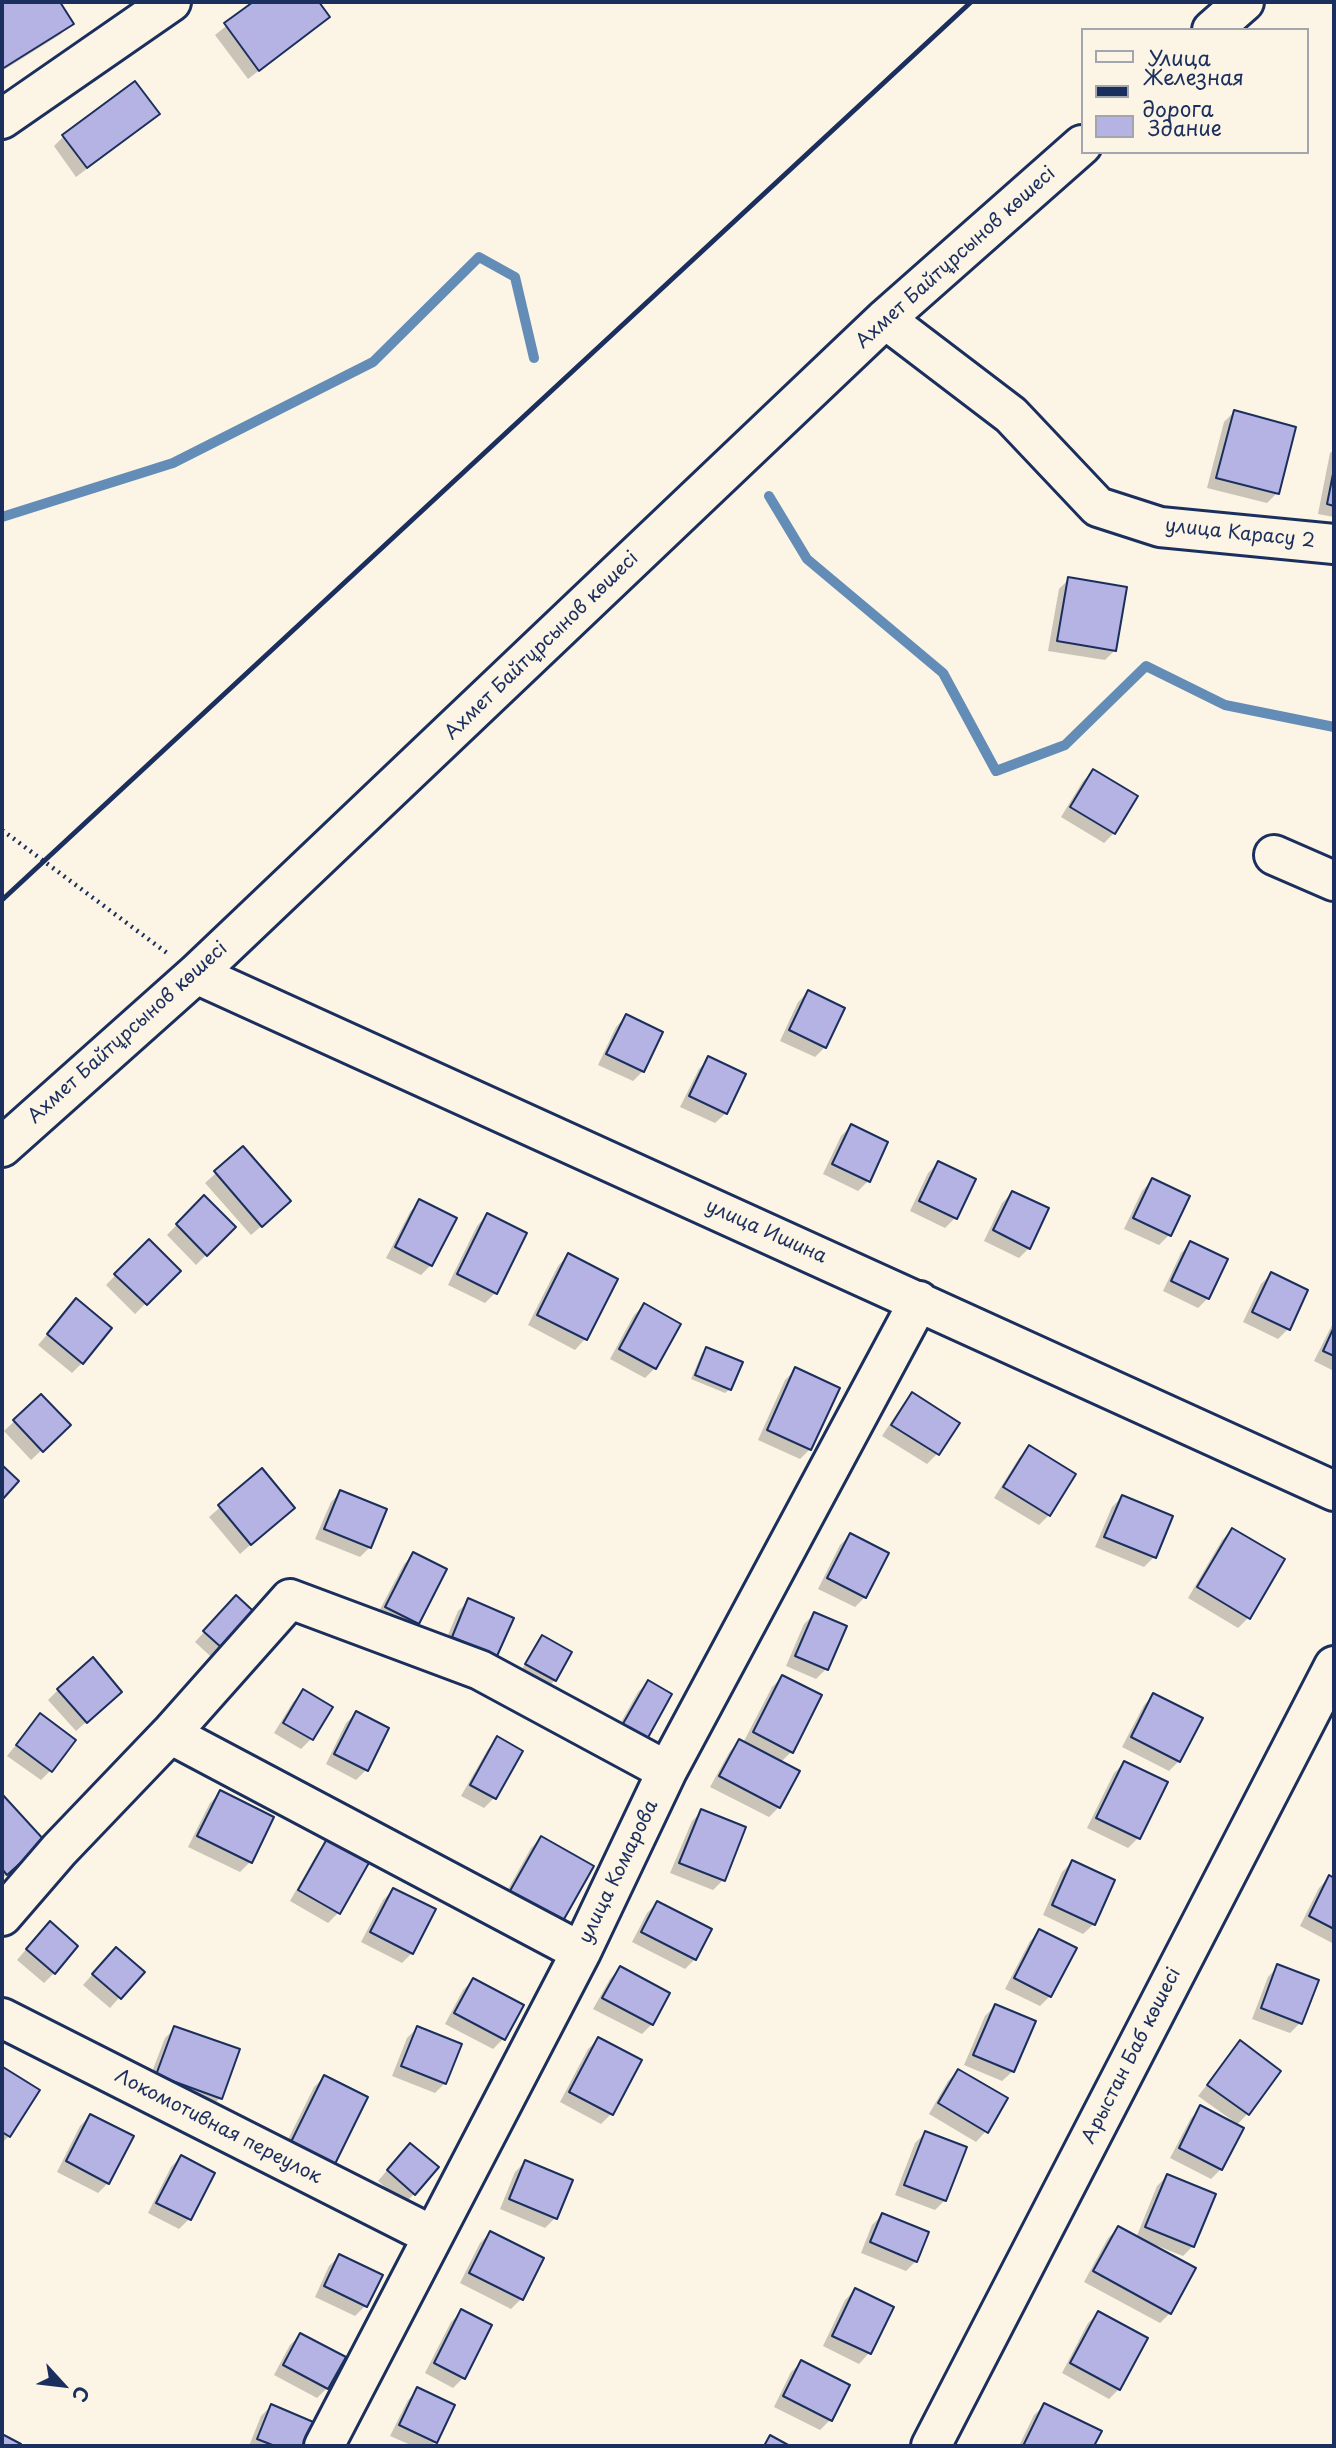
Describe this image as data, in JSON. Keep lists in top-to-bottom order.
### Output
{
  "streets": {
    "street": [
      "Ахмет Байтұрсынов көшесі",
      "улица Карасу 2",
      "улица Ишина",
      "улица Комарова",
      "Арыстан Баб көшесі",
      "Локомотивная переулок"
    ]
  },
  "crossings": [
    ["Ахмет Байтұрсынов көшесі", "улица Карасу 2"],
    ["Ахмет Байтұрсынов көшесі", "улица Ишина"],
    ["улица Ишина", "улица Комарова"],
    ["улица Комарова", "Локомотивная переулок"]
  ],
  "legend": ["Улица", "Железная дорога", "Здание"],
  "north": "bottom right"
}
